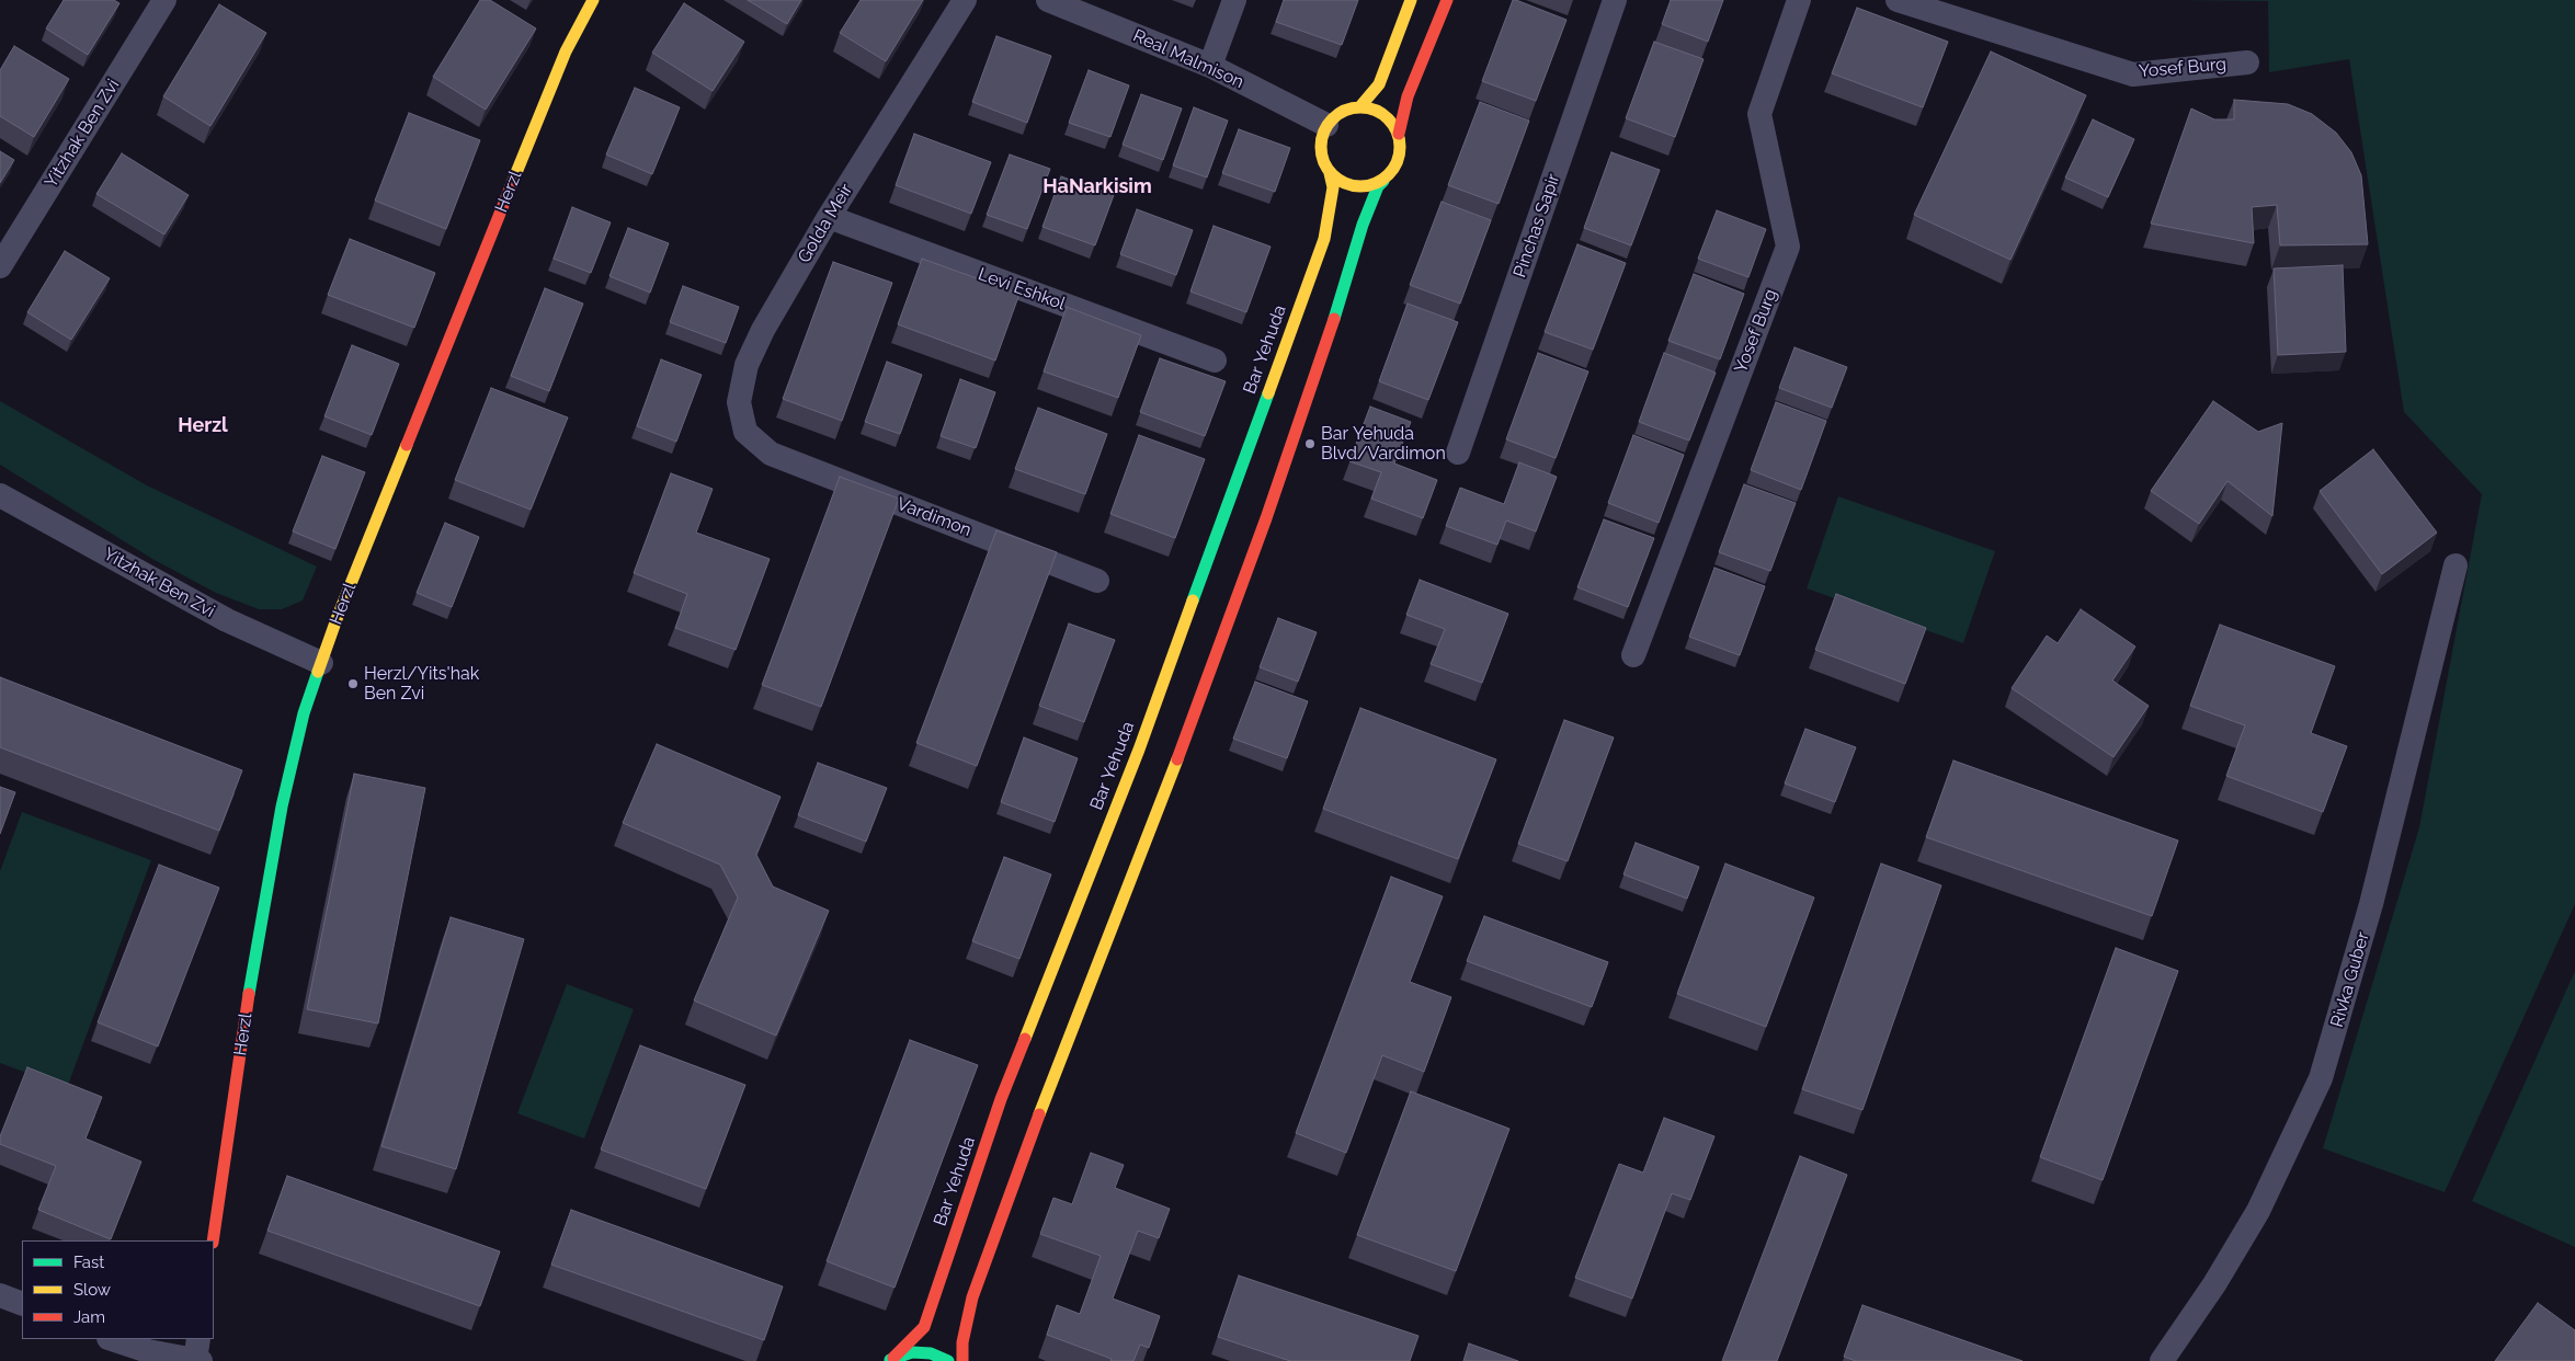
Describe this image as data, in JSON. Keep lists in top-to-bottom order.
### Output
{
  "streets": {
    "street": [
      "Real Malmison",
      "Yosef Burg",
      "Yitzhak Ben Zvi",
      "Herzl",
      "Golda Meir",
      "Pinchas Sapir",
      "Levi Eshkol",
      "Bar Yehuda",
      "Vardimon",
      "Rivka Guber"
    ]
  },
  "crossings": [
    ["Real Malmison", "Bar Yehuda"],
    ["Yitzhak Ben Zvi", "Herzl"],
    ["Golda Meir", "Levi Eshkol"],
    ["Golda Meir", "Vardimon"]
  ],
  "districts": ["HaNarkisim", "Herzl"],
  "places": ["Bar Yehuda Blvd/Vardimon", "Herzl/Yits'hak Ben Zvi"],
  "legend": ["Fast", "Slow", "Jam"]
}
